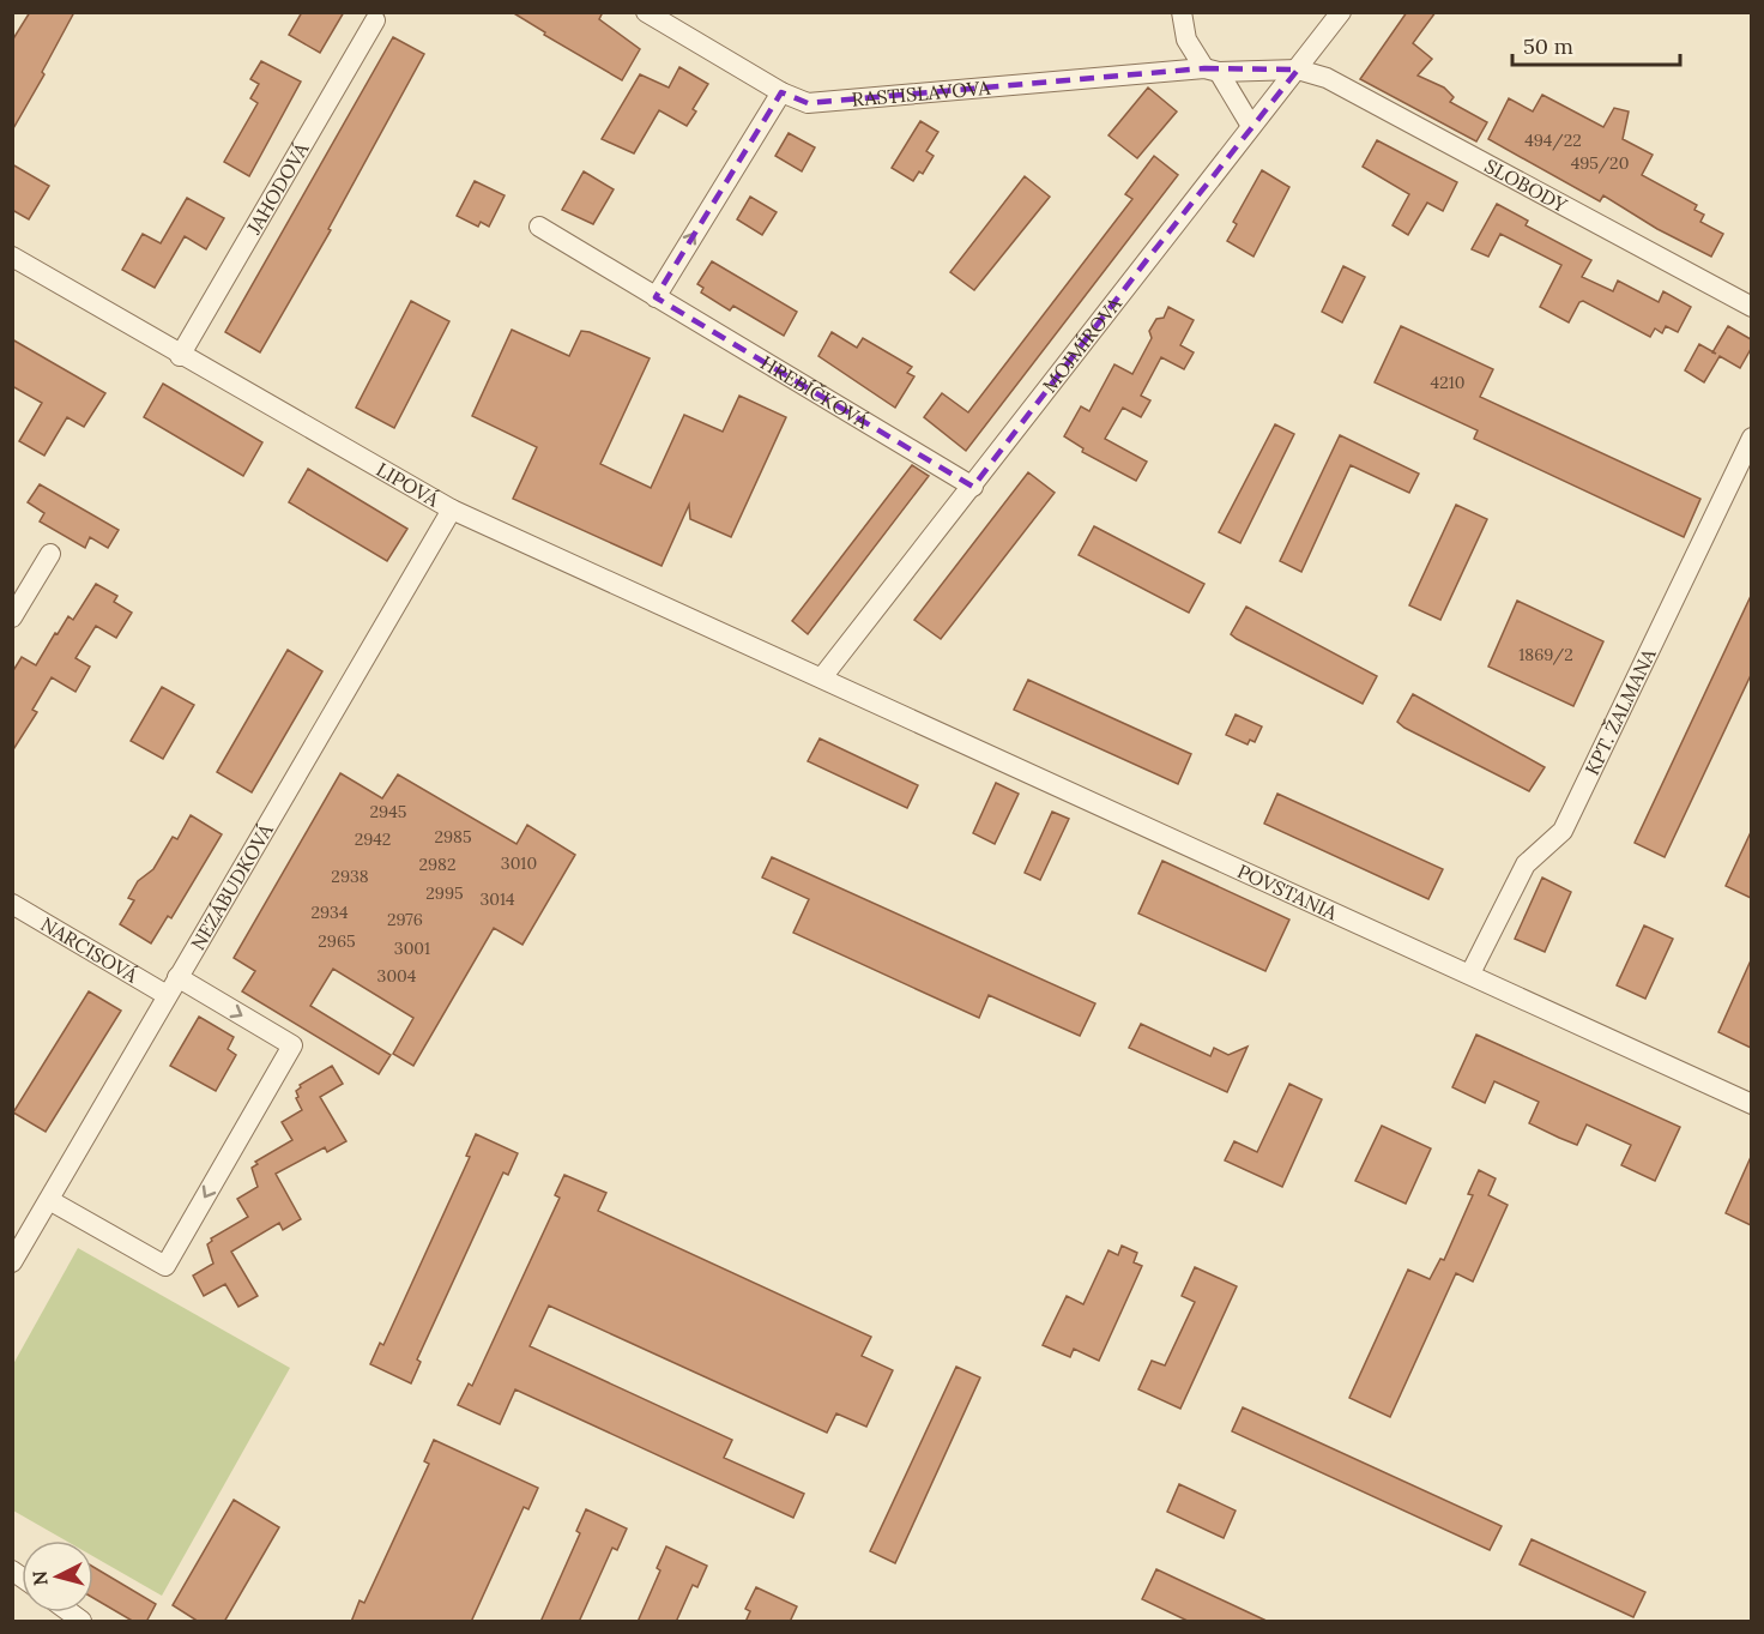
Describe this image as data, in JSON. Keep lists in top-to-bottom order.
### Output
{
  "streets": {
    "street": [
      "RASTISLAVOVA",
      "SLOBODY",
      "JAHODOVÁ",
      "MOJMÍROVA",
      "HREBÍČKOVÁ",
      "LIPOVÁ",
      "KPT. ŽALMANA",
      "NEZÁBUDKOVÁ",
      "POVSTANIA",
      "NARCISOVÁ"
    ]
  },
  "crossings": [
    ["RASTISLAVOVA", "SLOBODY"],
    ["RASTISLAVOVA", "MOJMÍROVA"],
    ["SLOBODY", "MOJMÍROVA"],
    ["JAHODOVÁ", "LIPOVÁ"],
    ["MOJMÍROVA", "HREBÍČKOVÁ"],
    ["MOJMÍROVA", "LIPOVÁ"],
    ["MOJMÍROVA", "POVSTANIA"],
    ["LIPOVÁ", "NEZÁBUDKOVÁ"],
    ["LIPOVÁ", "POVSTANIA"],
    ["KPT. ŽALMANA", "POVSTANIA"],
    ["NEZÁBUDKOVÁ", "NARCISOVÁ"]
  ],
  "house_numbers": [
    "494/22",
    "495/20",
    "4210",
    "1869/2",
    "2945",
    "2985",
    "2942",
    "3010",
    "2982",
    "2938",
    "2995",
    "3014",
    "2934",
    "2976",
    "2965",
    "3001",
    "3004"
  ],
  "scale_bar": "50 m",
  "north": "left"
}
